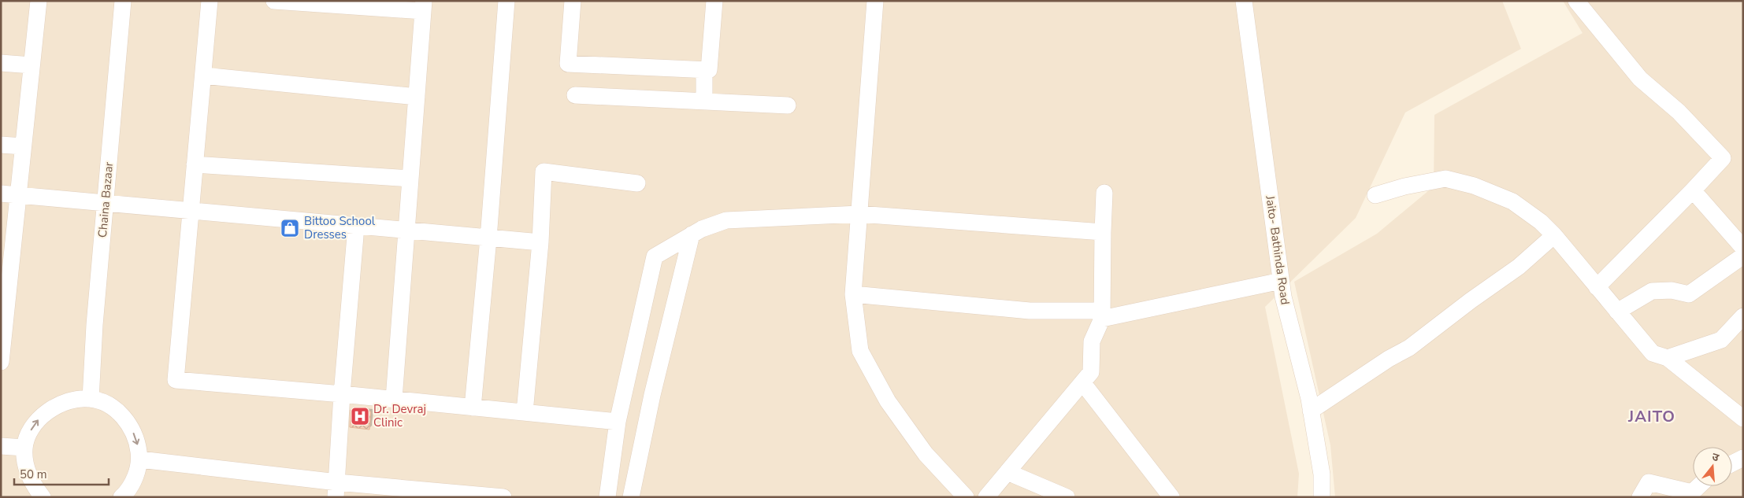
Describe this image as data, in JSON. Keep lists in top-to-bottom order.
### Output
{
  "streets": {
    "street": ["Chaina Bazaar", "Jaito- Bathinda Road"]
  },
  "districts": ["JAITO"],
  "places": {
    "shop": ["Bittoo School Dresses"],
    "hospital": ["Dr. Devraj Clinic"]
  },
  "scale_bar": "50 m",
  "north": "top"
}
